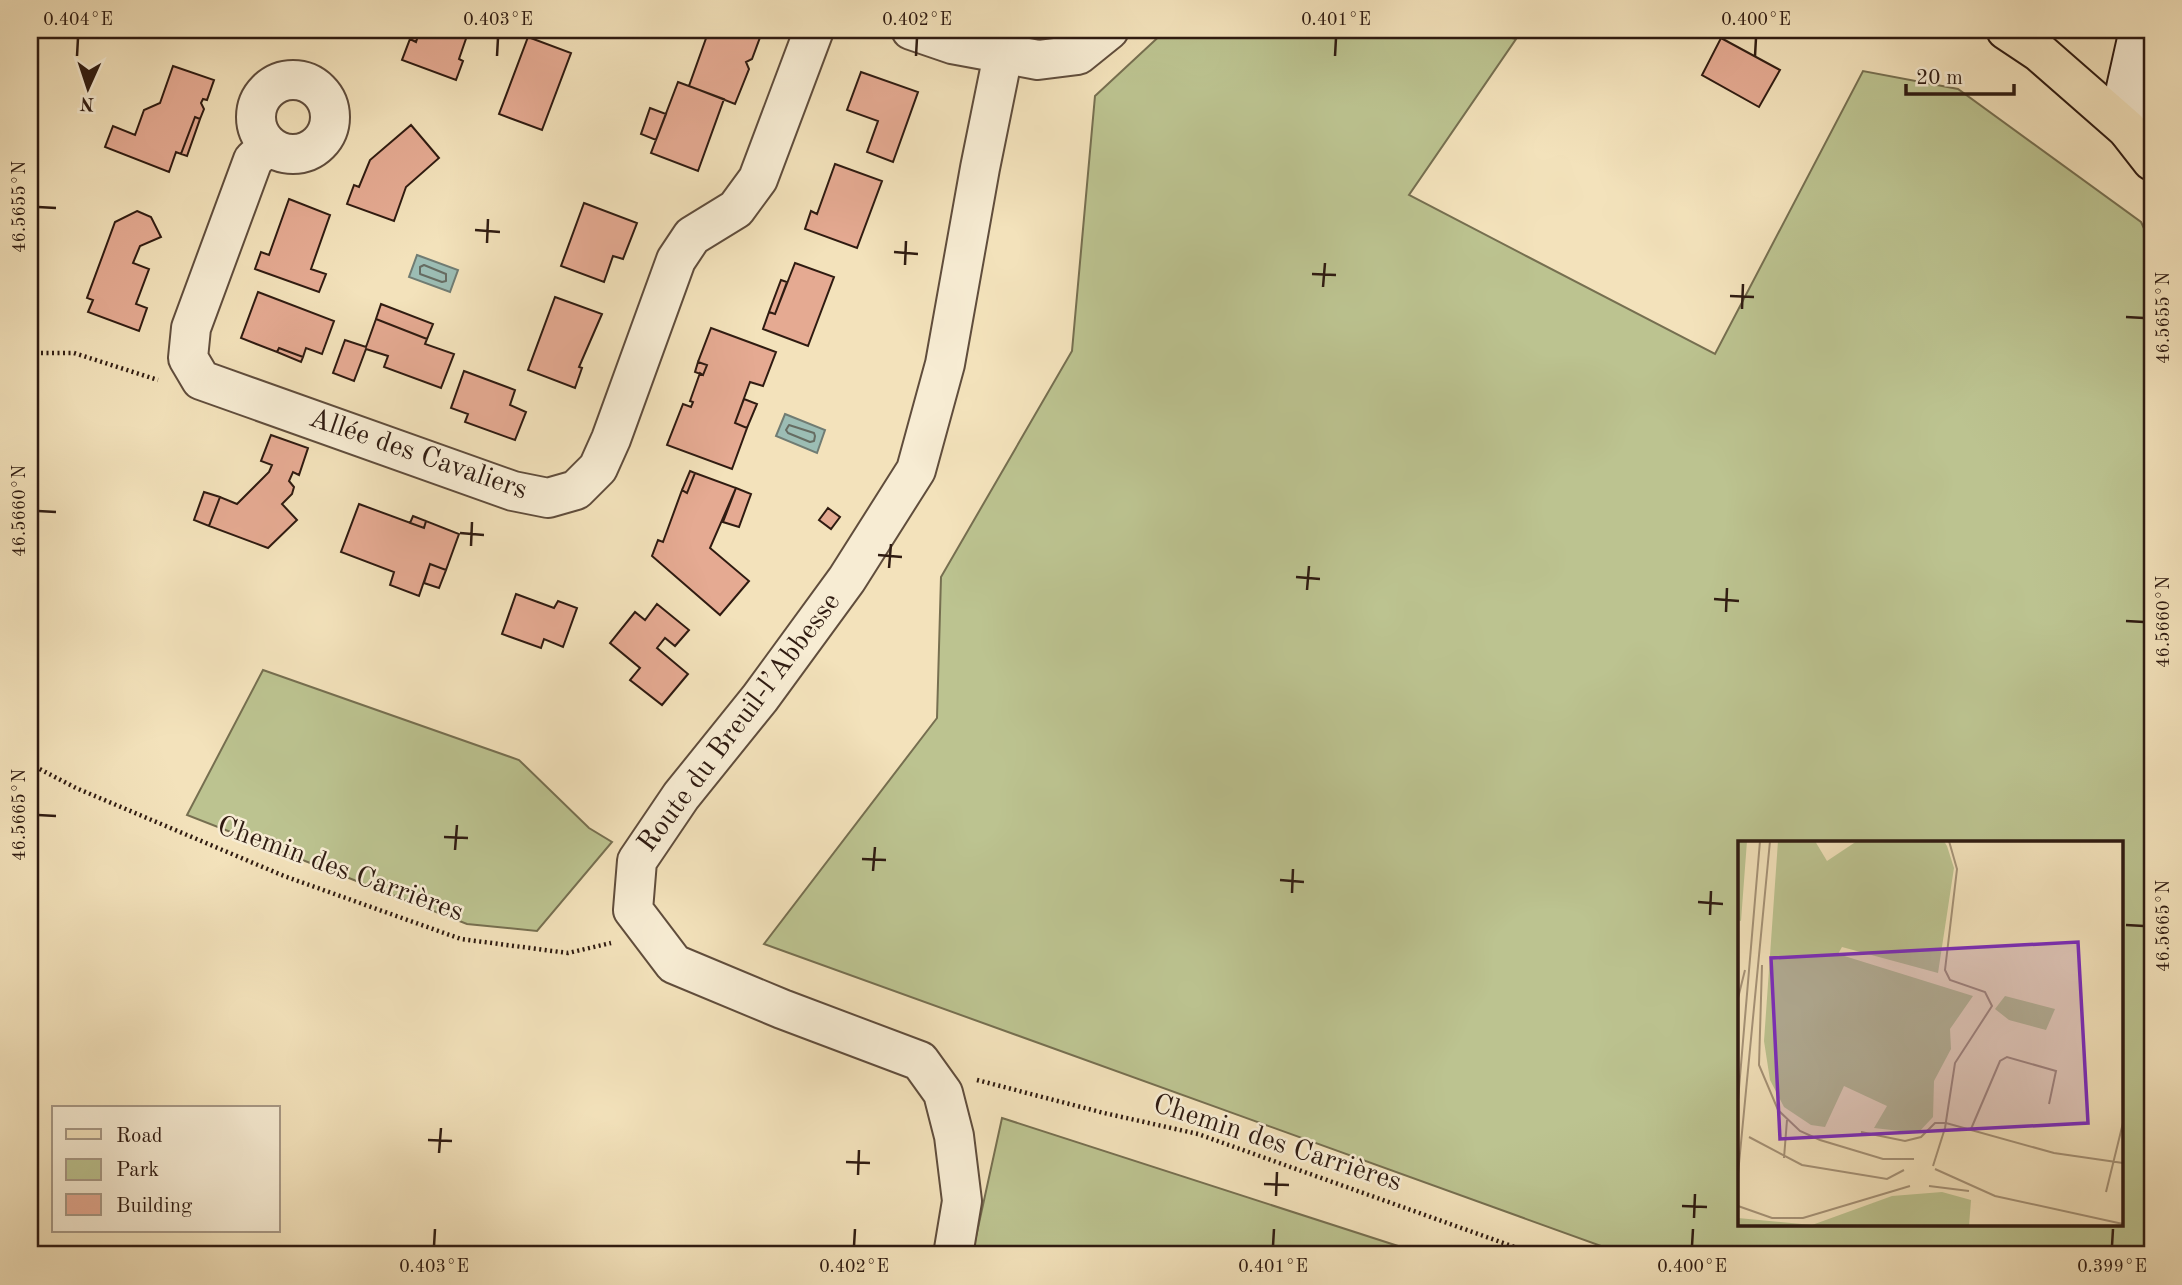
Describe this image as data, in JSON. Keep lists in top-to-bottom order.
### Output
{
  "streets": {
    "street": ["Allée des Cavaliers", "Route du Breuil-l’Abbesse"],
    "path": ["Chemin des Carrières"]
  },
  "crossings": [
    ["Route du Breuil-l’Abbesse", "Chemin des Carrières"]
  ],
  "legend": ["Road", "Park", "Building"],
  "scale_bar": "20 m",
  "north": "bottom",
  "coordinates": [
    "0.404°E",
    "0.403°E",
    "0.402°E",
    "0.401°E",
    "0.400°E",
    "46.5655°N",
    "46.5660°N",
    "46.5665°N",
    "0.399°E"
  ]
}
